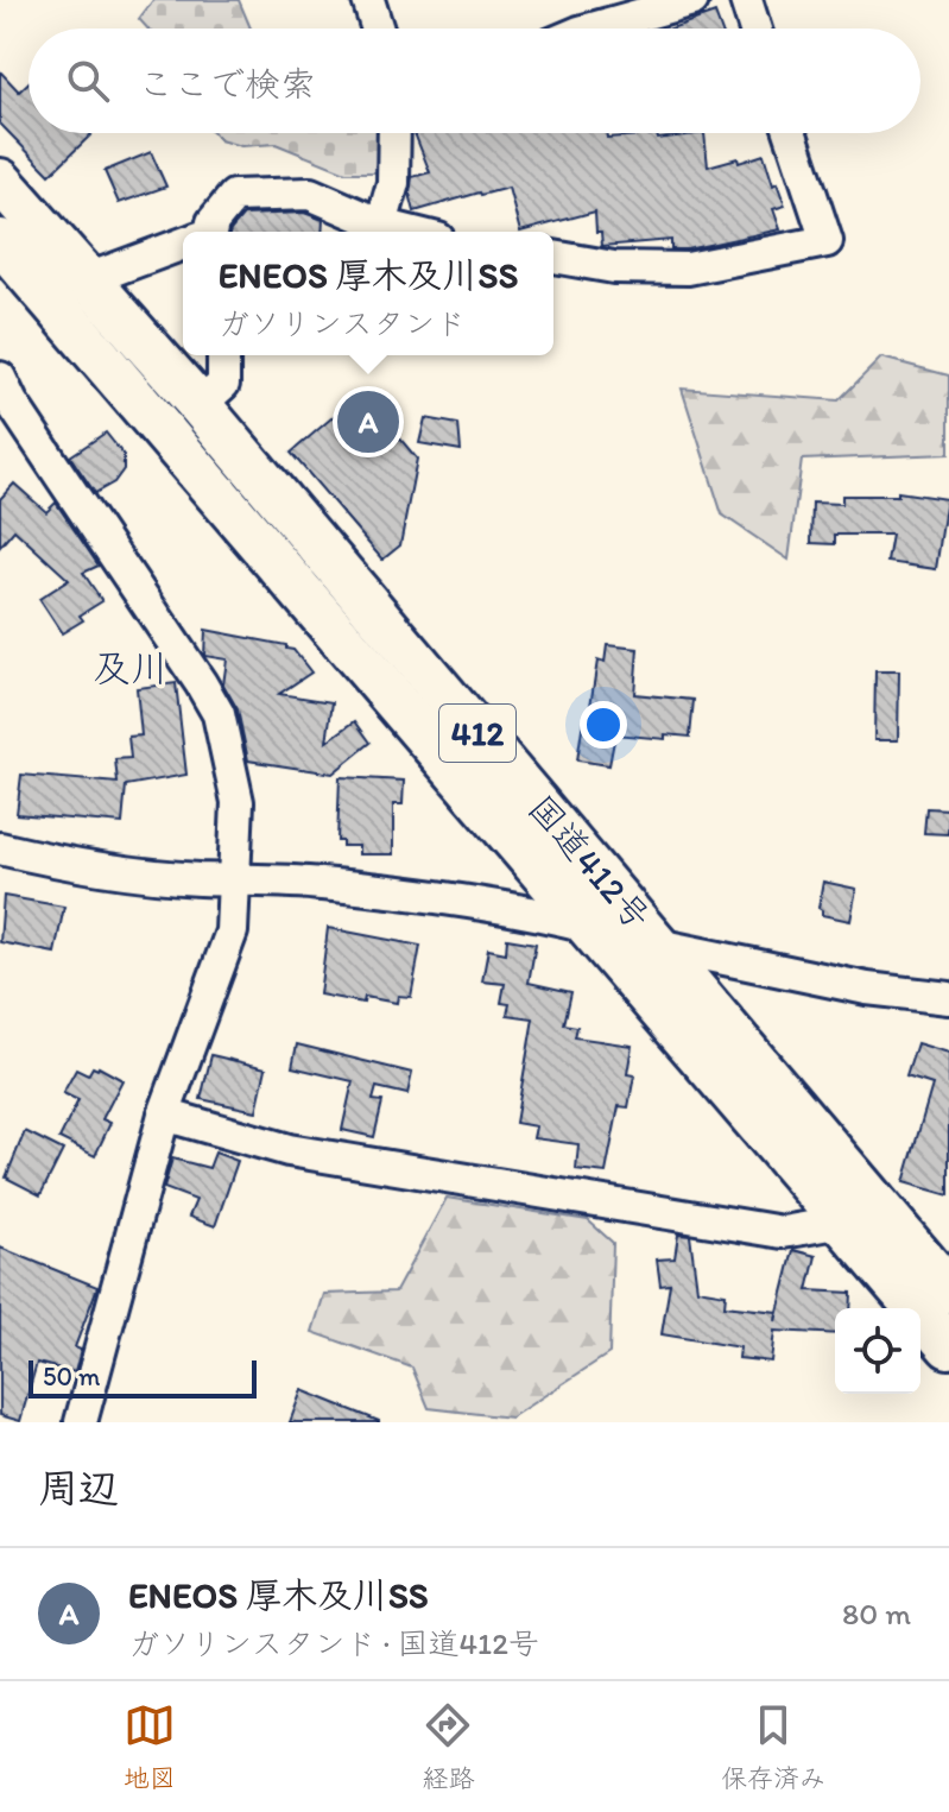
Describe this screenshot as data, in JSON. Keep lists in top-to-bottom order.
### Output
{
  "streets": {
    "highway": ["412", "国道412号"]
  },
  "districts": ["及川"],
  "scale_bar": "50 m",
  "page": {
    "search": "ここで検索",
    "popup": ["ENEOS 厚木及川SS", "ガソリンスタンド"],
    "pins": "A",
    "scale": "50 m",
    "heading": "周辺",
    "list": [
      {
        "mark": "A",
        "name": "ENEOS 厚木及川SS",
        "note": "ガソリンスタンド · 国道412号",
        "value": "80 m"
      }
    ],
    "nav": ["地図", "経路", "保存済み"]
  }
}
